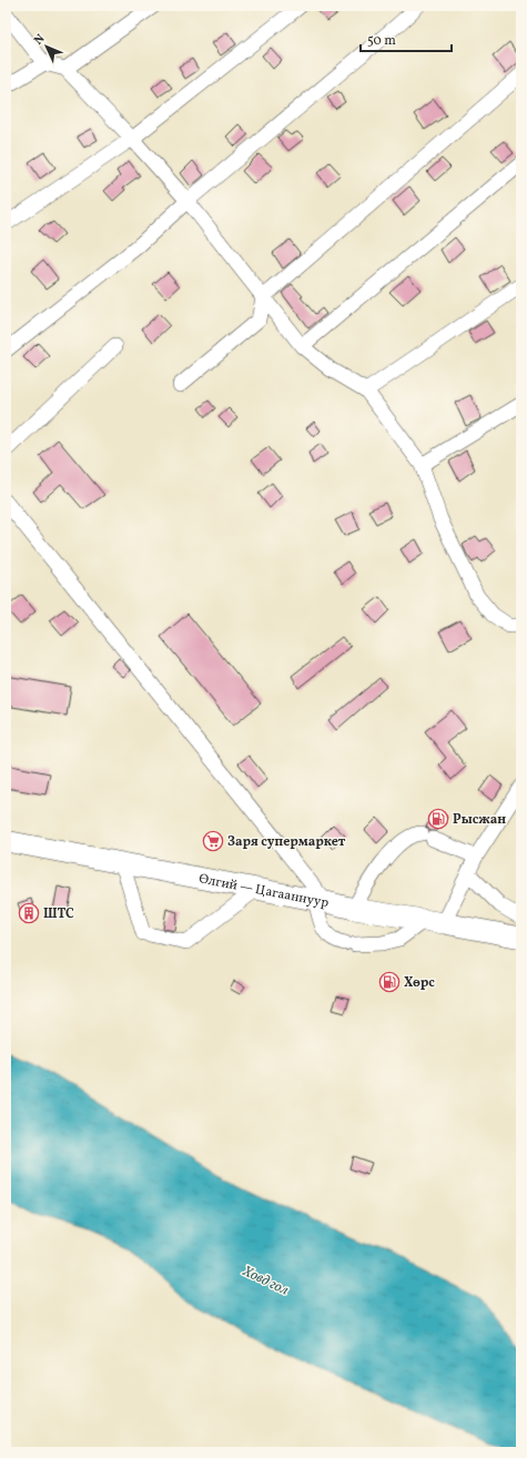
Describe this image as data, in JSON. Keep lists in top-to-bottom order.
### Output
{
  "streets": {
    "highway": ["Өлгий — Цагааннуур"]
  },
  "water": ["Ховд гол"],
  "places": {
    "fuel station": ["Рысжан", "Хөрс"],
    "supermarket": ["Заря супермаркет"],
    "building": ["ШТС"]
  },
  "scale_bar": "50 m",
  "north": "top left"
}
